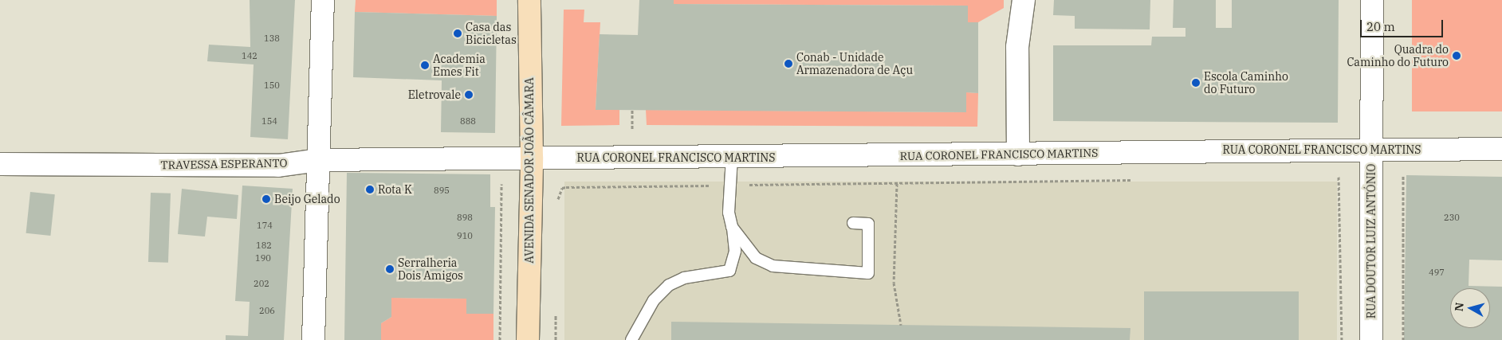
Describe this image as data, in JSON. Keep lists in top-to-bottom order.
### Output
{
  "streets": {
    "main road": ["AVENIDA SENADOR JOÃO CÂMARA"],
    "street": ["RUA CORONEL FRANCISCO MARTINS", "TRAVESSA ESPERANTO", "RUA DOUTOR LUIZ ANTÓNIO"]
  },
  "crossings": [
    ["RUA CORONEL FRANCISCO MARTINS", "TRAVESSA ESPERANTO"],
    ["RUA CORONEL FRANCISCO MARTINS", "AVENIDA SENADOR JOÃO CÂMARA"],
    ["RUA CORONEL FRANCISCO MARTINS", "RUA DOUTOR LUIZ ANTÓNIO"]
  ],
  "places": [
    "Casa das Bicicletas",
    "Quadra do Caminho do Futuro",
    "Conab - Unidade Armazenadora de Açu",
    "Academia Emes Fit",
    "Escola Caminho do Futuro",
    "Eletrovale",
    "Rota K",
    "Beijo Gelado",
    "Serralheria Dois Amigos"
  ],
  "house_numbers": [
    "138",
    "142",
    "150",
    "154",
    "888",
    "895",
    "898",
    "230",
    "174",
    "910",
    "182",
    "190",
    "497",
    "202",
    "206"
  ],
  "scale_bar": "20 m",
  "north": "left"
}
